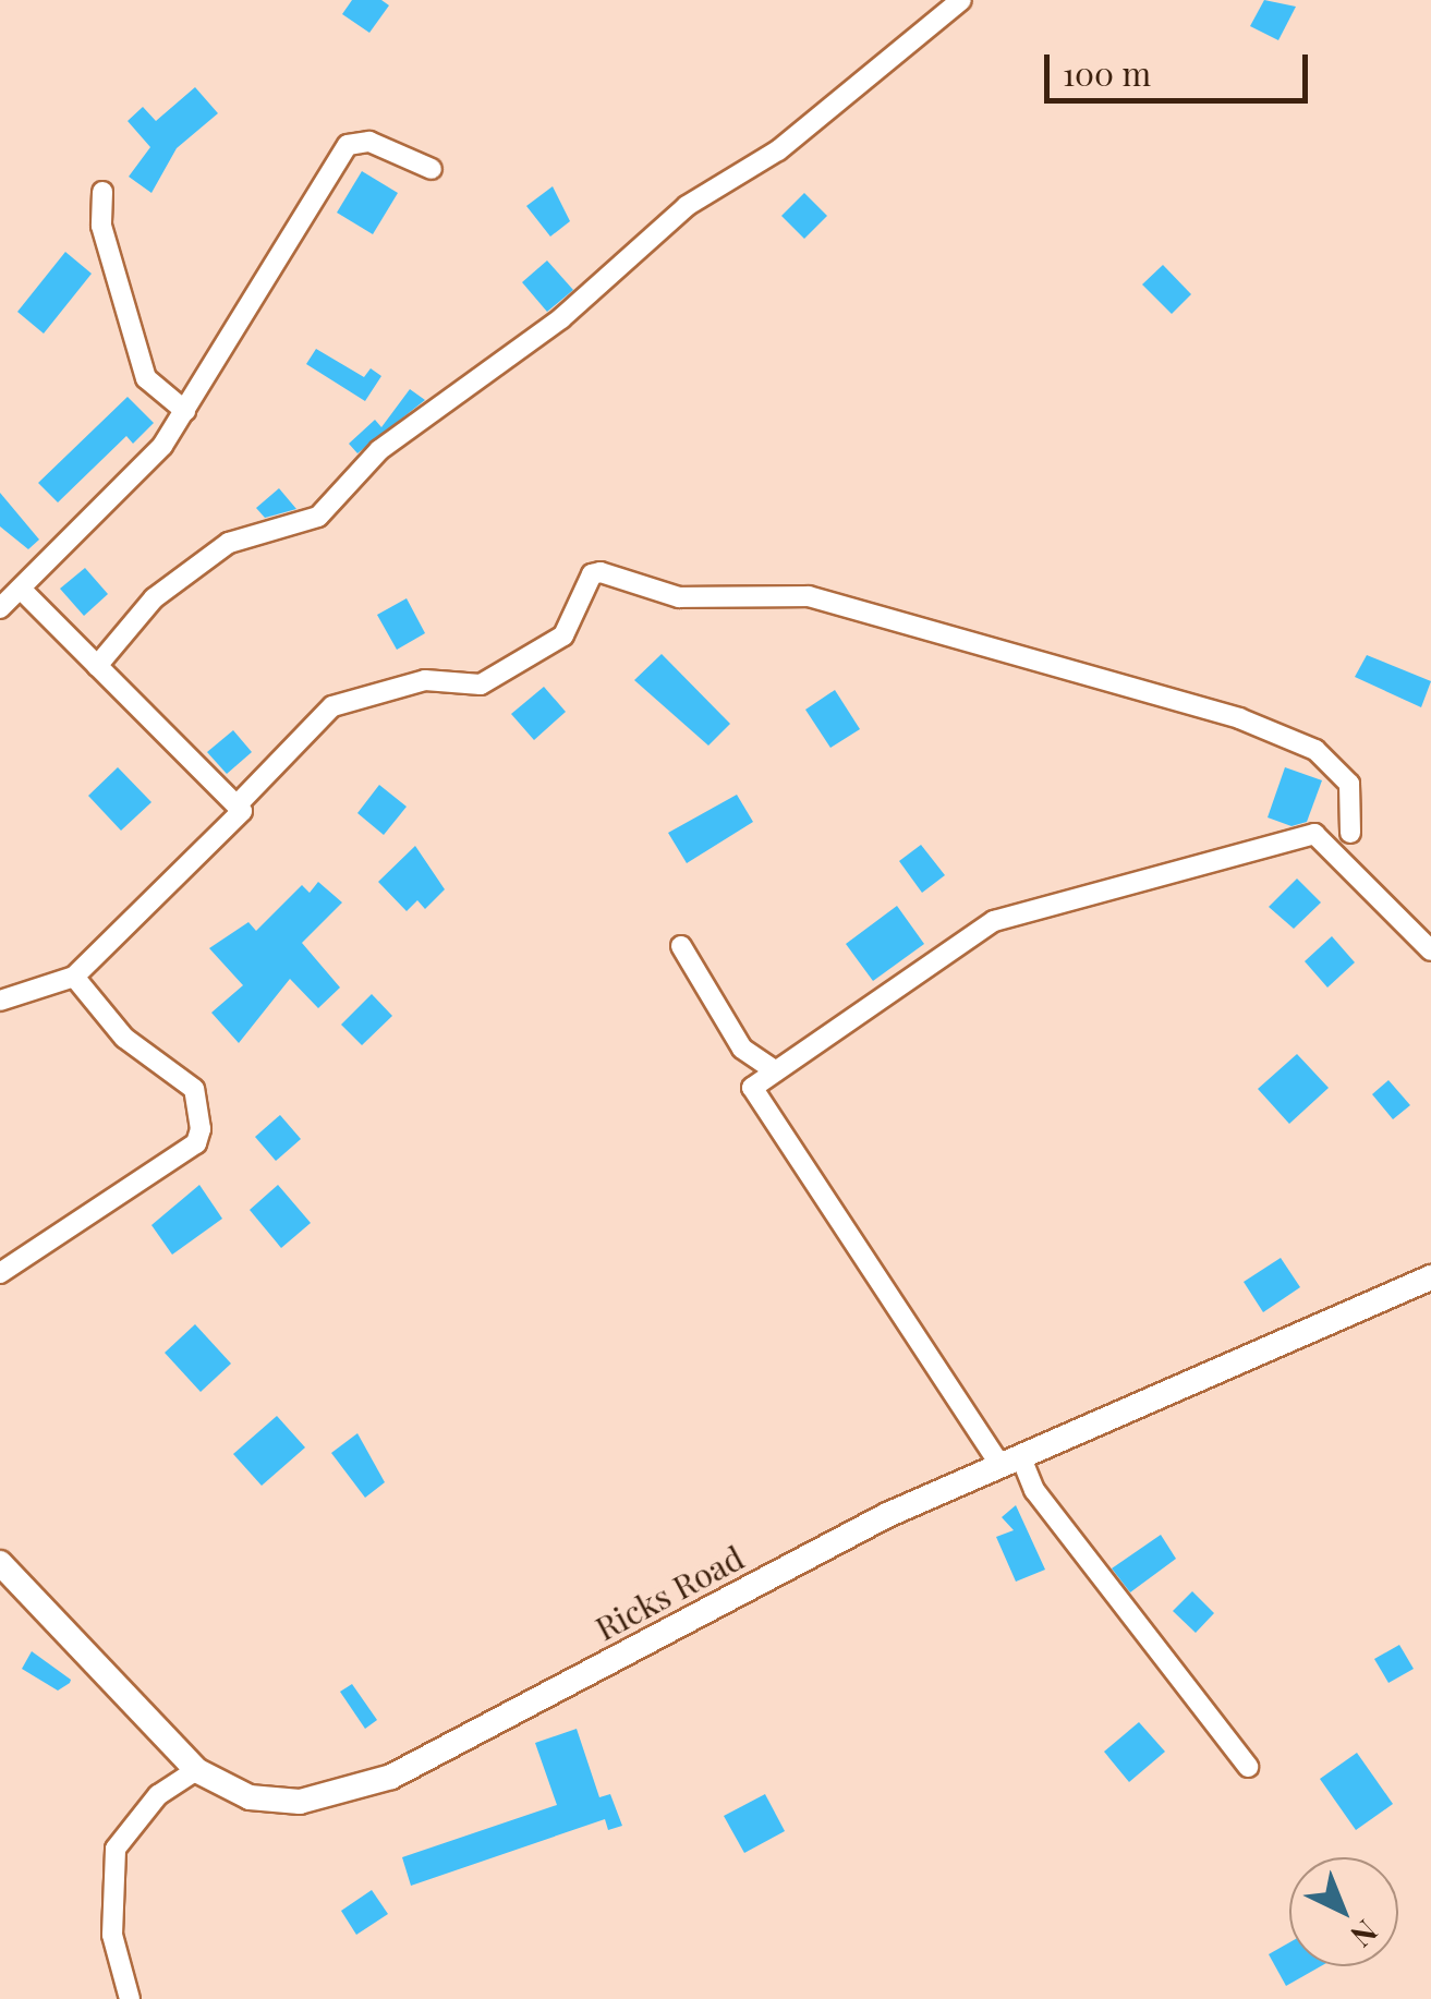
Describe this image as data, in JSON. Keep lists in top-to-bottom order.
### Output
{
  "streets": {
    "street": ["Ricks Road"]
  },
  "scale_bar": "100 m",
  "north": "bottom right"
}
